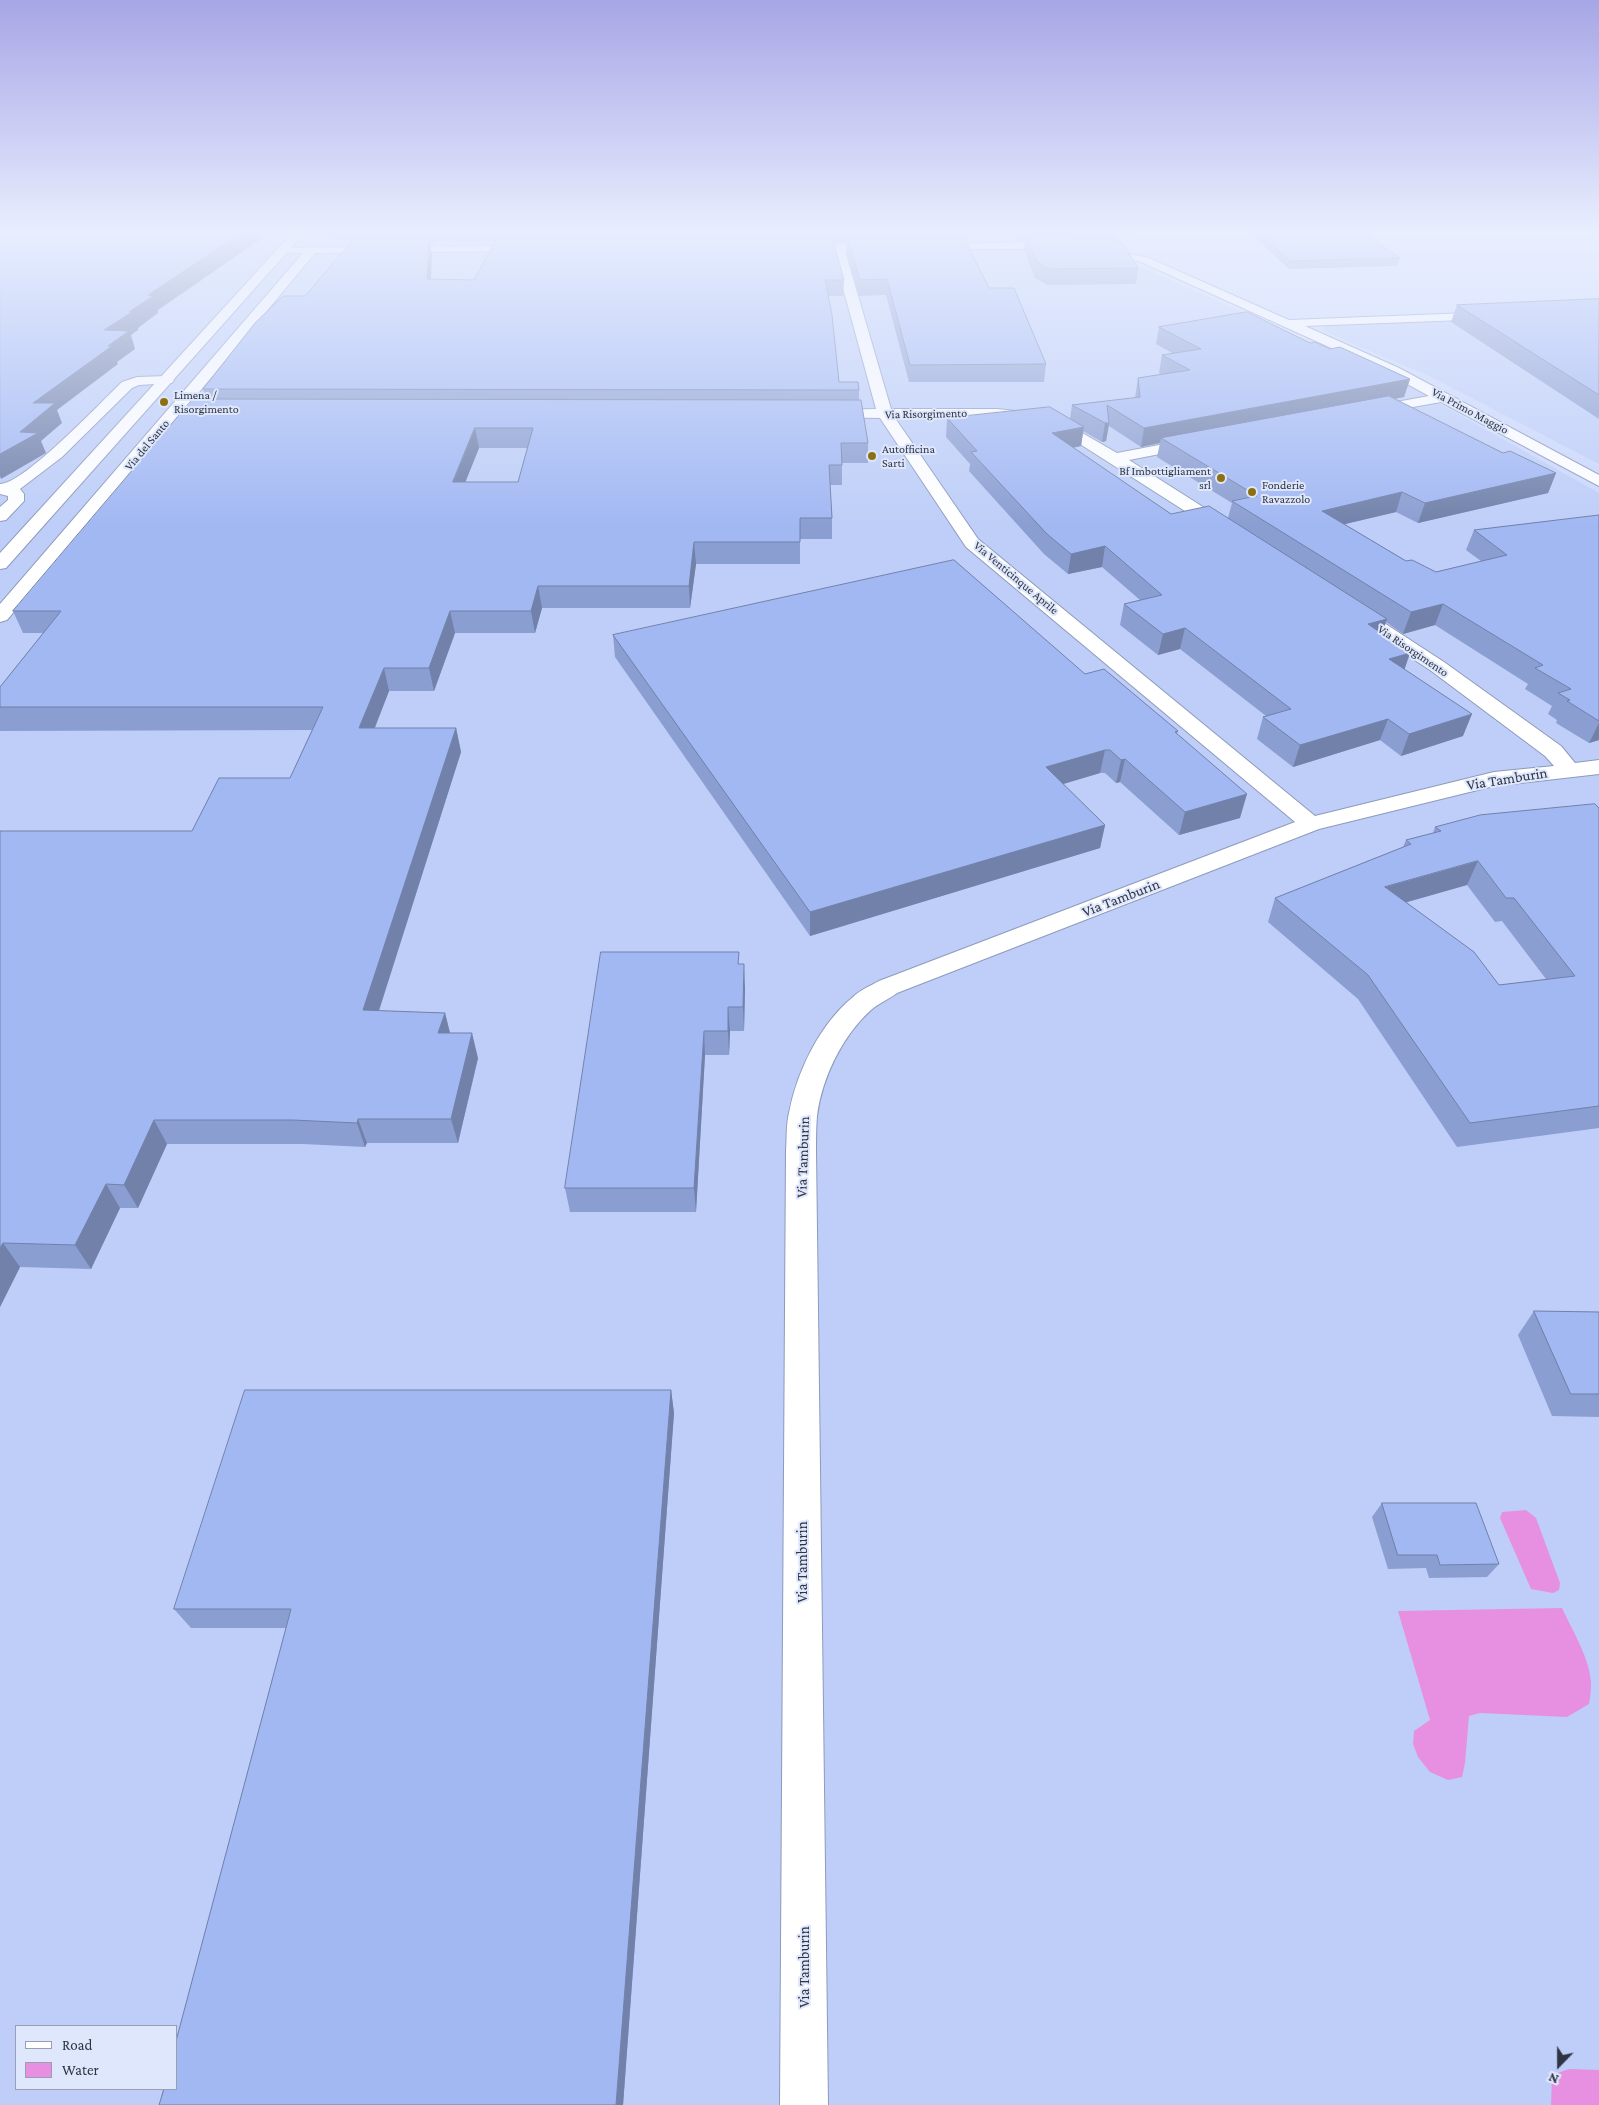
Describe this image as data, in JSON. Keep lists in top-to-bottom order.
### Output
{
  "streets": {
    "street": [
      "Via Primo Maggio",
      "Via Risorgimento",
      "Via del Santo",
      "Via Venticinque Aprile",
      "Via Tamburin"
    ]
  },
  "crossings": [
    ["Via Risorgimento", "Via Venticinque Aprile"],
    ["Via Risorgimento", "Via Tamburin"],
    ["Via Venticinque Aprile", "Via Tamburin"]
  ],
  "places": [
    "Limena / Risorgimento",
    "Autofficina Sarti",
    "Bf Imbottigliament srl",
    "Fonderie Ravazzolo"
  ],
  "legend": ["Road", "Water"],
  "north": "bottom"
}
